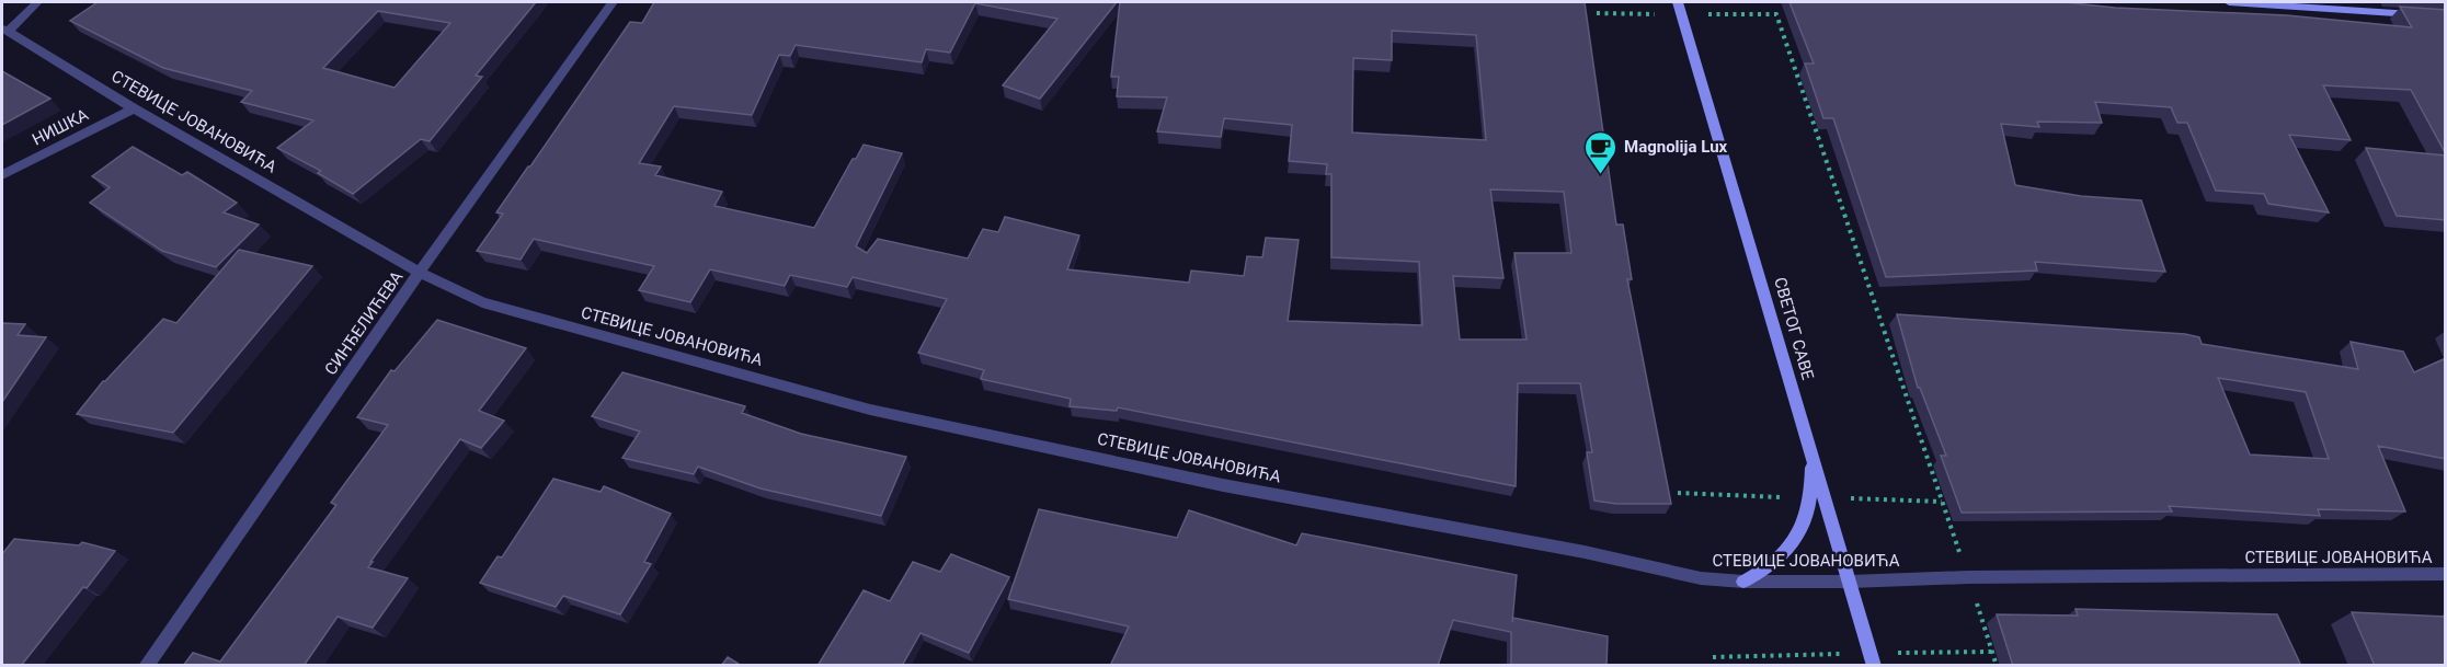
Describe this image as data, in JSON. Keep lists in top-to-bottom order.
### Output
{
  "streets": {
    "street": [
      "СТЕВИЦЕ ЈОВАНОВИЋА",
      "НИШКА",
      "СИНЂЕЛИЋЕВА",
      "СВЕТОГ САВЕ"
    ]
  },
  "crossings": [
    ["СТЕВИЦЕ ЈОВАНОВИЋА", "НИШКА"],
    ["СТЕВИЦЕ ЈОВАНОВИЋА", "СИНЂЕЛИЋЕВА"],
    ["СТЕВИЦЕ ЈОВАНОВИЋА", "СВЕТОГ САВЕ"]
  ],
  "places": {
    "cafe": ["Magnolija Lux"]
  }
}
